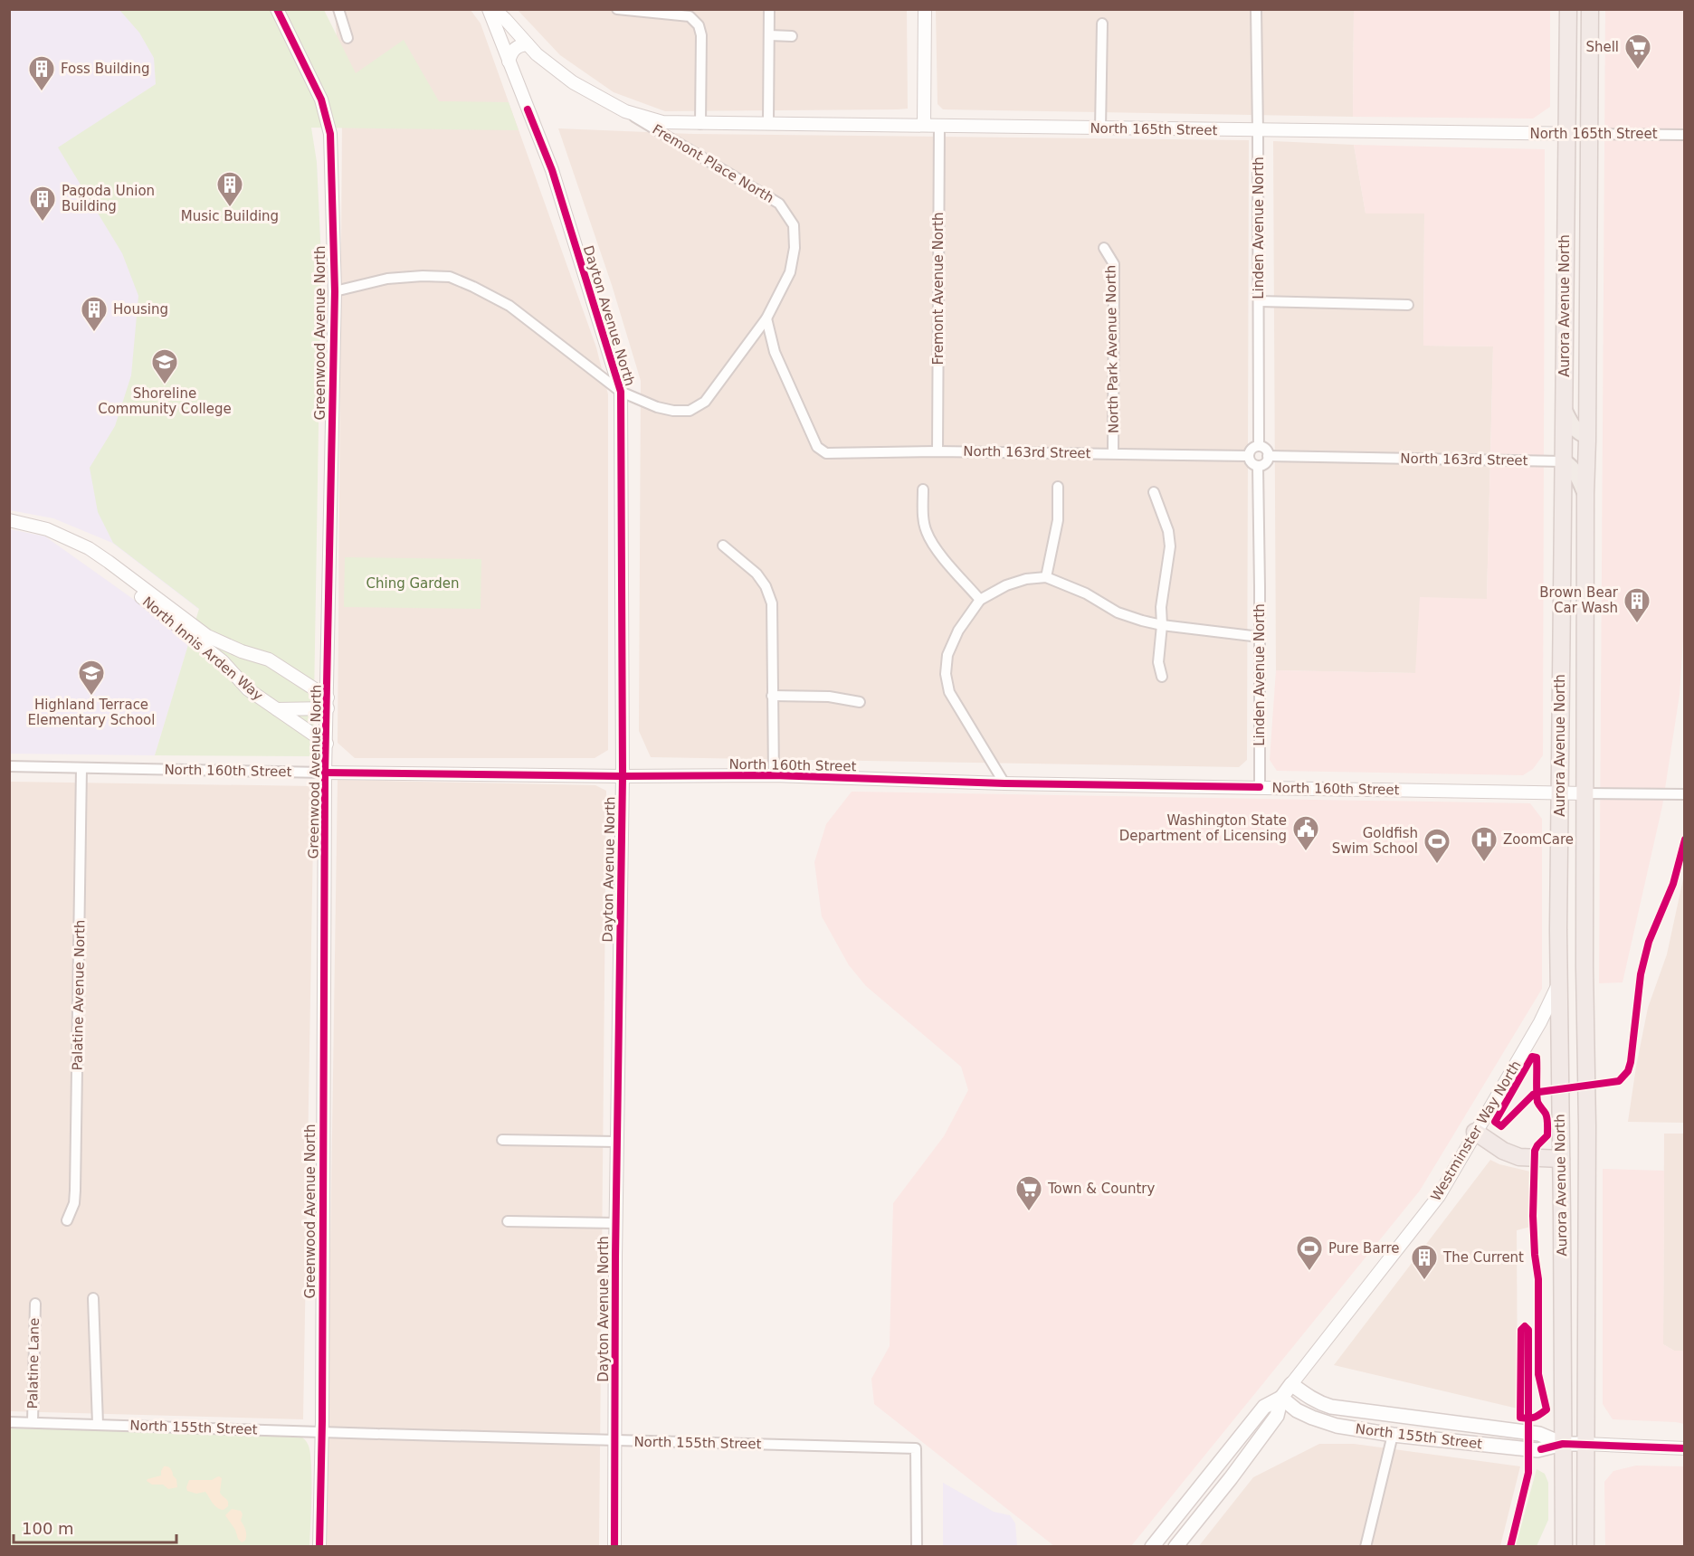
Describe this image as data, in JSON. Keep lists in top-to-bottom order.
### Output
{
  "streets": {
    "highway": ["Aurora Avenue North"],
    "main road": ["Westminster Way North", "North 155th Street"],
    "street": [
      "North 165th Street",
      "Fremont Place North",
      "Linden Avenue North",
      "Fremont Avenue North",
      "Dayton Avenue North",
      "Greenwood Avenue North",
      "North Park Avenue North",
      "North 163rd Street",
      "North Innis Arden Way",
      "North 160th Street",
      "Palatine Avenue North",
      "Palatine Lane"
    ]
  },
  "crossings": [
    ["North 165th Street", "Fremont Place North"],
    ["North 165th Street", "Linden Avenue North"],
    ["North 165th Street", "Fremont Avenue North"],
    ["North 165th Street", "Aurora Avenue North"],
    ["Fremont Place North", "Dayton Avenue North"],
    ["Fremont Place North", "Greenwood Avenue North"],
    ["Fremont Place North", "North 163rd Street"],
    ["Linden Avenue North", "North 163rd Street"],
    ["Linden Avenue North", "North 160th Street"],
    ["Fremont Avenue North", "North 163rd Street"],
    ["Aurora Avenue North", "North 163rd Street"],
    ["Aurora Avenue North", "North 160th Street"],
    ["Aurora Avenue North", "Westminster Way North"],
    ["Aurora Avenue North", "North 155th Street"],
    ["Dayton Avenue North", "North 160th Street"],
    ["Dayton Avenue North", "North 155th Street"],
    ["Greenwood Avenue North", "North Innis Arden Way"],
    ["Greenwood Avenue North", "North 160th Street"],
    ["Greenwood Avenue North", "North 155th Street"],
    ["North Park Avenue North", "North 163rd Street"],
    ["North 160th Street", "Palatine Avenue North"],
    ["Westminster Way North", "North 155th Street"],
    ["Palatine Lane", "North 155th Street"]
  ],
  "parks": ["Ching Garden"],
  "places": {
    "supermarket": ["Shell", "Town & Country"],
    "building": [
      "Foss Building",
      "Music Building",
      "Pagoda Union Building",
      "Housing",
      "Brown Bear Car Wash",
      "The Current"
    ],
    "school or university": ["Shoreline Community College", "Highland Terrace Elementary School"],
    "public building": ["Washington State Department of Licensing"],
    "hospital": ["ZoomCare"],
    "sports": ["Goldfish Swim School", "Pure Barre"]
  },
  "scale_bar": "100 m"
}
